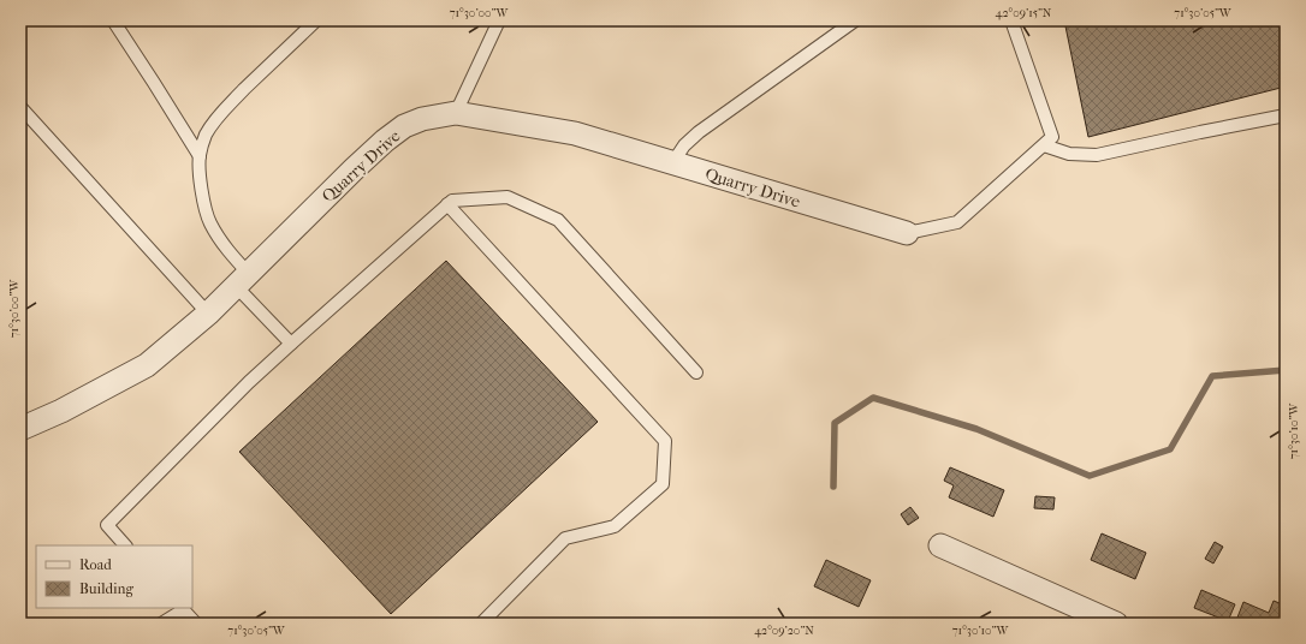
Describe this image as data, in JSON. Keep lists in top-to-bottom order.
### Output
{
  "streets": {
    "street": ["Quarry Drive"]
  },
  "legend": ["Road", "Building"],
  "coordinates": [
    "71°30'00\"W",
    "42°09'15\"N",
    "71°30'05\"W",
    "71°30'10\"W",
    "42°09'20\"N"
  ]
}
